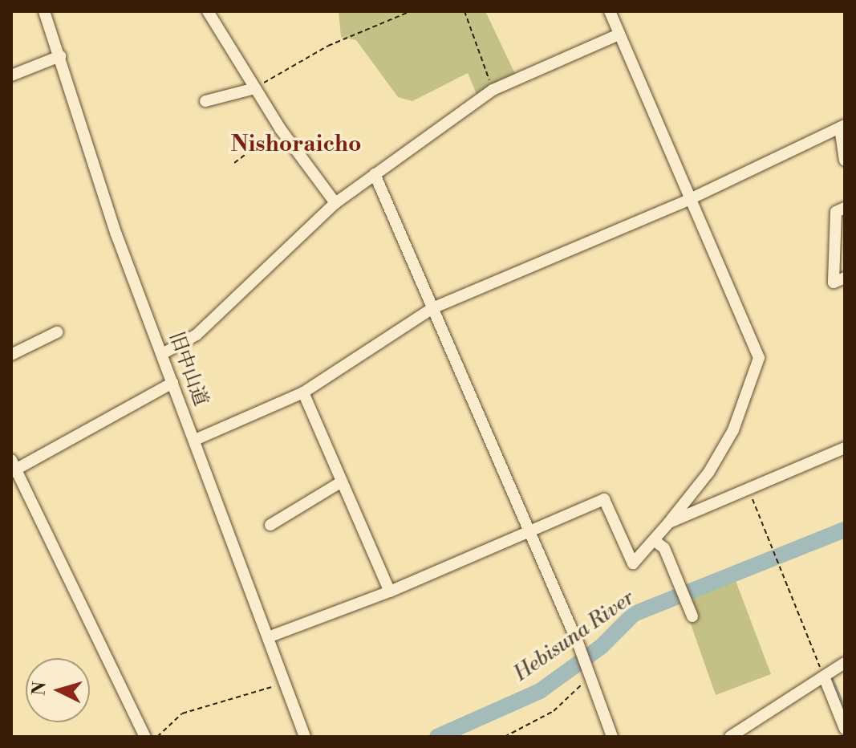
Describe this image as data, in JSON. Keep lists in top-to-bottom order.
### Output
{
  "streets": {
    "street": ["旧中山道"]
  },
  "districts": ["Nishoraicho"],
  "water": ["Hebisuna River"],
  "north": "left"
}
